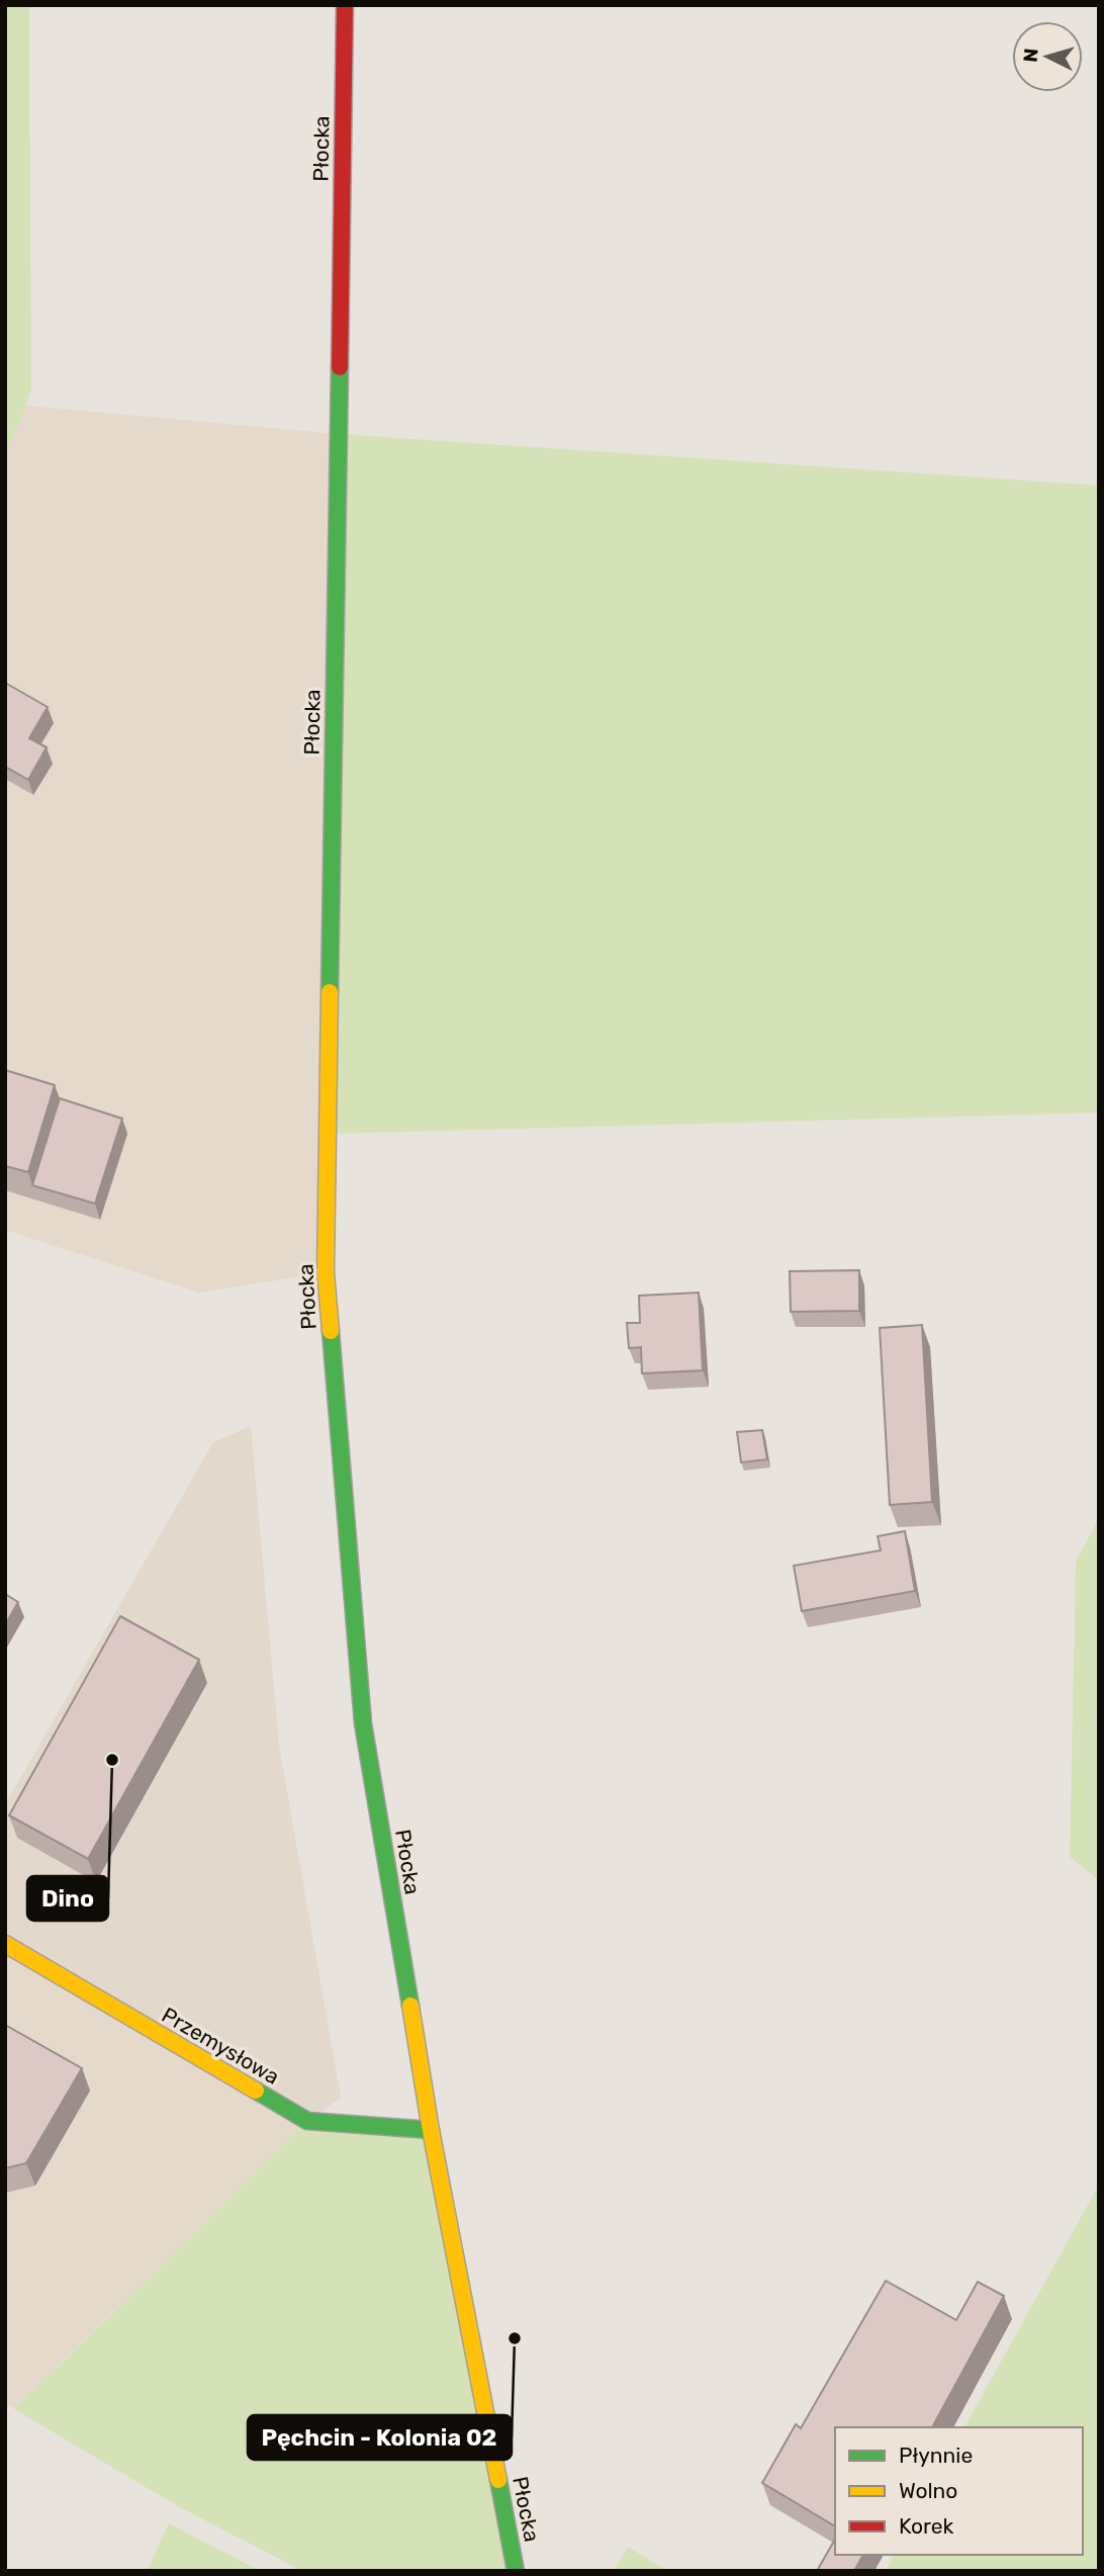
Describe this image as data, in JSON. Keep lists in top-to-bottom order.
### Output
{
  "streets": {
    "main road": ["Płocka", "Przemysłowa"]
  },
  "crossings": [
    ["Płocka", "Przemysłowa"]
  ],
  "places": ["Dino", "Pęchcin - Kolonia 02"],
  "legend": ["Płynnie", "Wolno", "Korek"],
  "north": "left"
}
